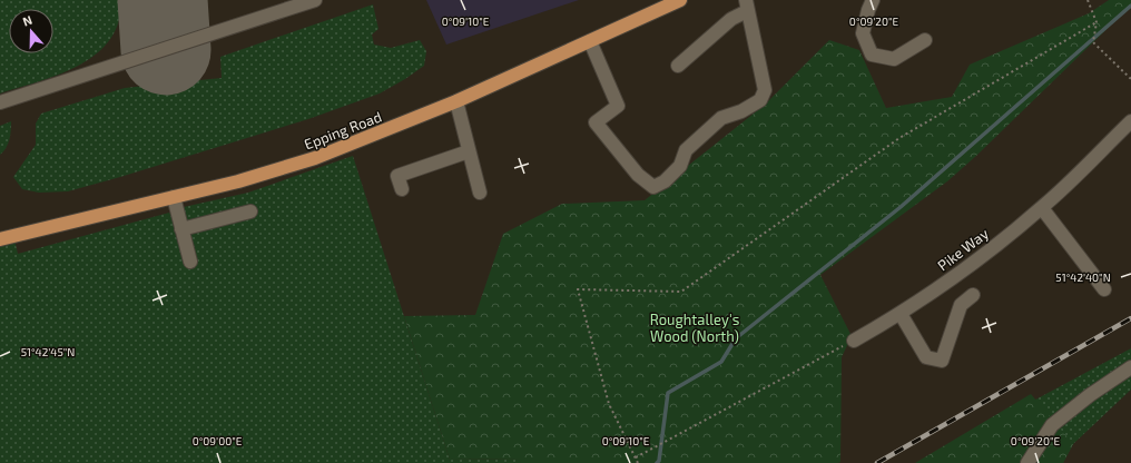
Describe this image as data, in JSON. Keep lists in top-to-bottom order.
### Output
{
  "streets": {
    "main road": ["Epping Road"],
    "street": ["Pike Way"]
  },
  "parks": ["Roughtalley's Wood (North)"],
  "north": "top",
  "coordinates": [
    "0°09'10\"E",
    "0°09'20\"E",
    "51°42'40\"N",
    "51°42'45\"N",
    "0°09'00\"E"
  ]
}
